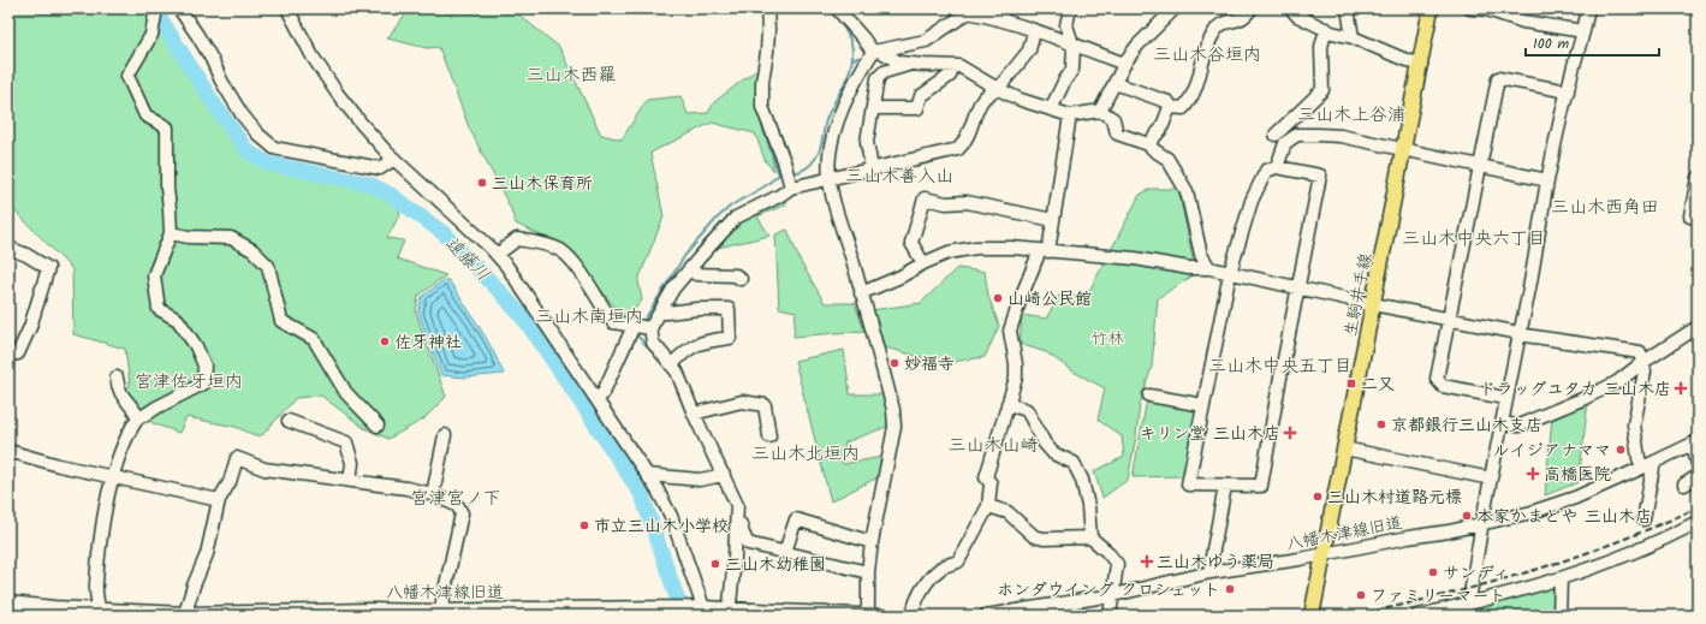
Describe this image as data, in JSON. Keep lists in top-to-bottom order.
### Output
{
  "streets": {
    "main road": ["生駒井手線"],
    "street": ["八幡木津線旧道"]
  },
  "crossings": [
    ["生駒井手線", "八幡木津線旧道"]
  ],
  "districts": [
    "三山木谷垣内",
    "三山木西羅",
    "三山木上谷浦",
    "三山木善入山",
    "三山木西角田",
    "三山木中央六丁目",
    "三山木南垣内",
    "三山木中央五丁目",
    "宮津佐牙垣内",
    "三山木山崎",
    "三山木北垣内",
    "宮津宮ノ下"
  ],
  "water": ["遠藤川"],
  "parks": ["竹林"],
  "places": {
    "other": [
      "三山木保育所",
      "山崎公民館",
      "佐牙神社",
      "妙福寺",
      "京都銀行三山木支店",
      "ルイジアナママ",
      "三山木村道路元標",
      "本家かまどや 三山木店",
      "市立三山木小学校",
      "三山木幼稚園",
      "サンディ",
      "ホンダウイング クロシェット",
      "ファミリーマート"
    ],
    "transit": ["二又"],
    "health": [
      "ドラッグユタカ 三山木店",
      "キリン堂 三山木店",
      "高橋医院",
      "三山木ゆう薬局"
    ]
  },
  "scale_bar": "100 m"
}
